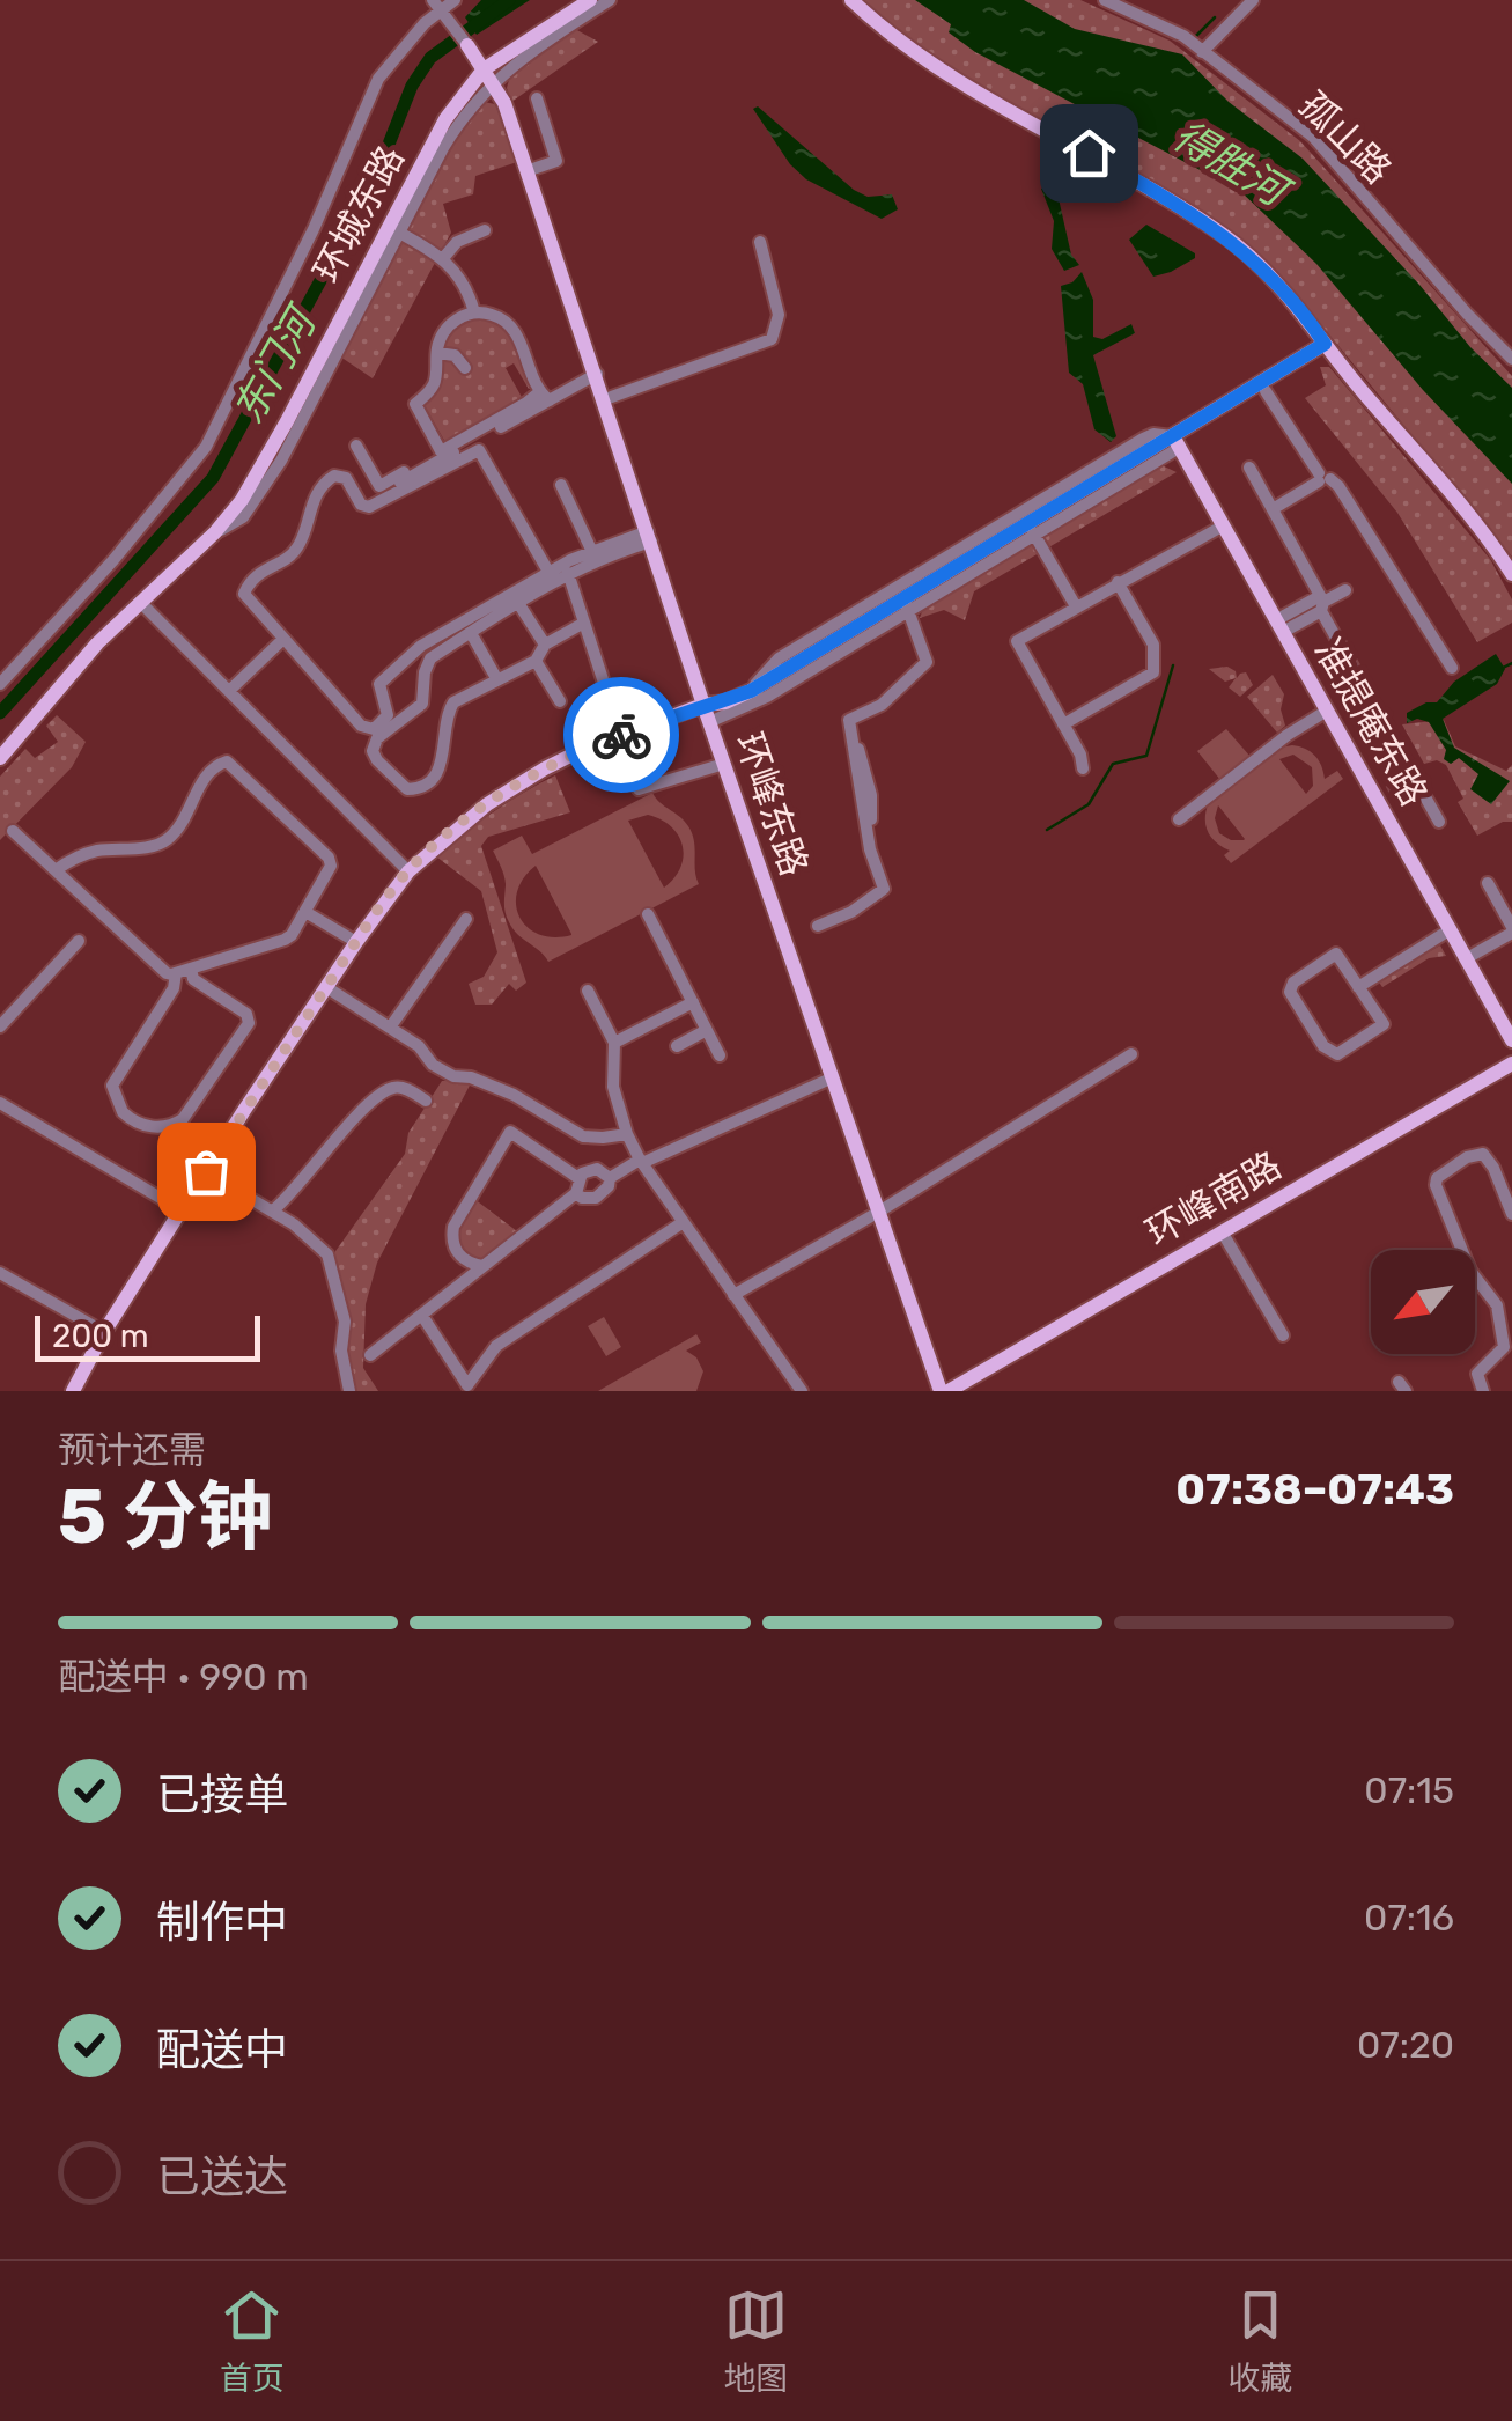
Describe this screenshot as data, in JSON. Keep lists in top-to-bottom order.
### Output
{
  "streets": {
    "main road": [
      "环城东路",
      "准提庵东路",
      "环峰东路",
      "环峰南路"
    ],
    "street": ["孤山路"]
  },
  "crossings": [
    ["环城东路", "环峰东路"],
    ["环峰东路", "环峰南路"]
  ],
  "water": ["得胜河", "东门河"],
  "scale_bar": "200 m",
  "north": "bottom left",
  "page": {
    "scale": "200 m",
    "heading": ["5 分钟", "预计还需", "07:38–07:43"],
    "bar": "配送中 · 990 m",
    "list": [
      ["已接单", "07:15"],
      ["制作中", "07:16"],
      ["配送中", "07:20"],
      "已送达"
    ],
    "tabs": ["首页", "地图", "收藏"]
  }
}
